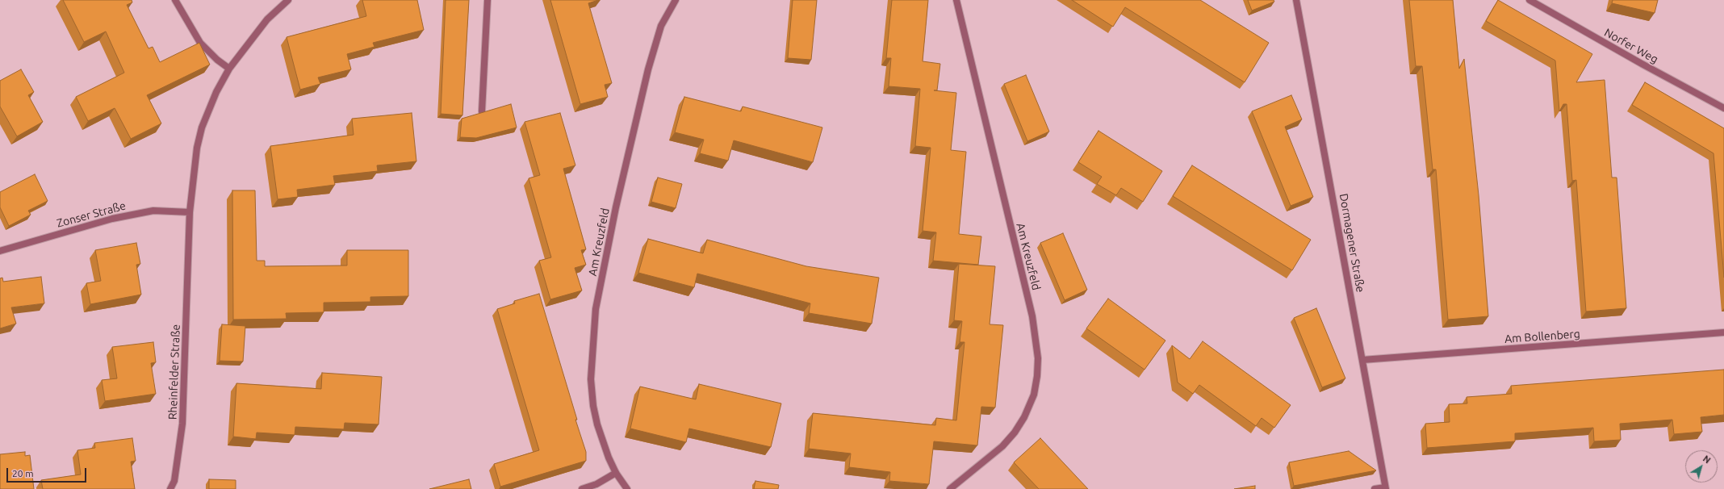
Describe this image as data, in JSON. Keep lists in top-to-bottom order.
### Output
{
  "streets": {
    "street": [
      "Norfer Weg",
      "Zonser Straße",
      "Am Kreuzfeld",
      "Dormagener Straße",
      "Am Bollenberg",
      "Rheinfelder Straße"
    ]
  },
  "crossings": [
    ["Zonser Straße", "Rheinfelder Straße"],
    ["Dormagener Straße", "Am Bollenberg"]
  ],
  "scale_bar": "20 m",
  "north": "top right"
}
